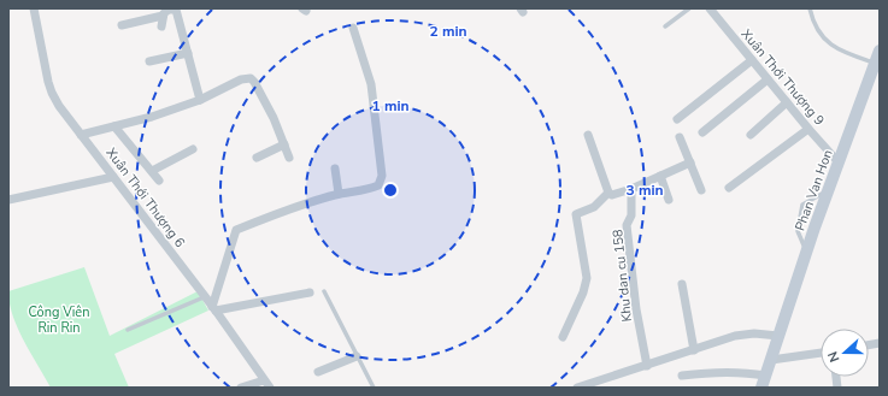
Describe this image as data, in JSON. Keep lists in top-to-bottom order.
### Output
{
  "streets": {
    "main road": ["Phan Van Hon"],
    "street": ["Xuân Thới Thượng 9", "Xuân Thới Thượng 6", "Khu dan cu 158"]
  },
  "crossings": [
    ["Xuân Thới Thượng 9", "Phan Van Hon"]
  ],
  "parks": ["Công Viên Rin Rin"],
  "north": "left",
  "rings": ["2 min", "1 min", "3 min"]
}
